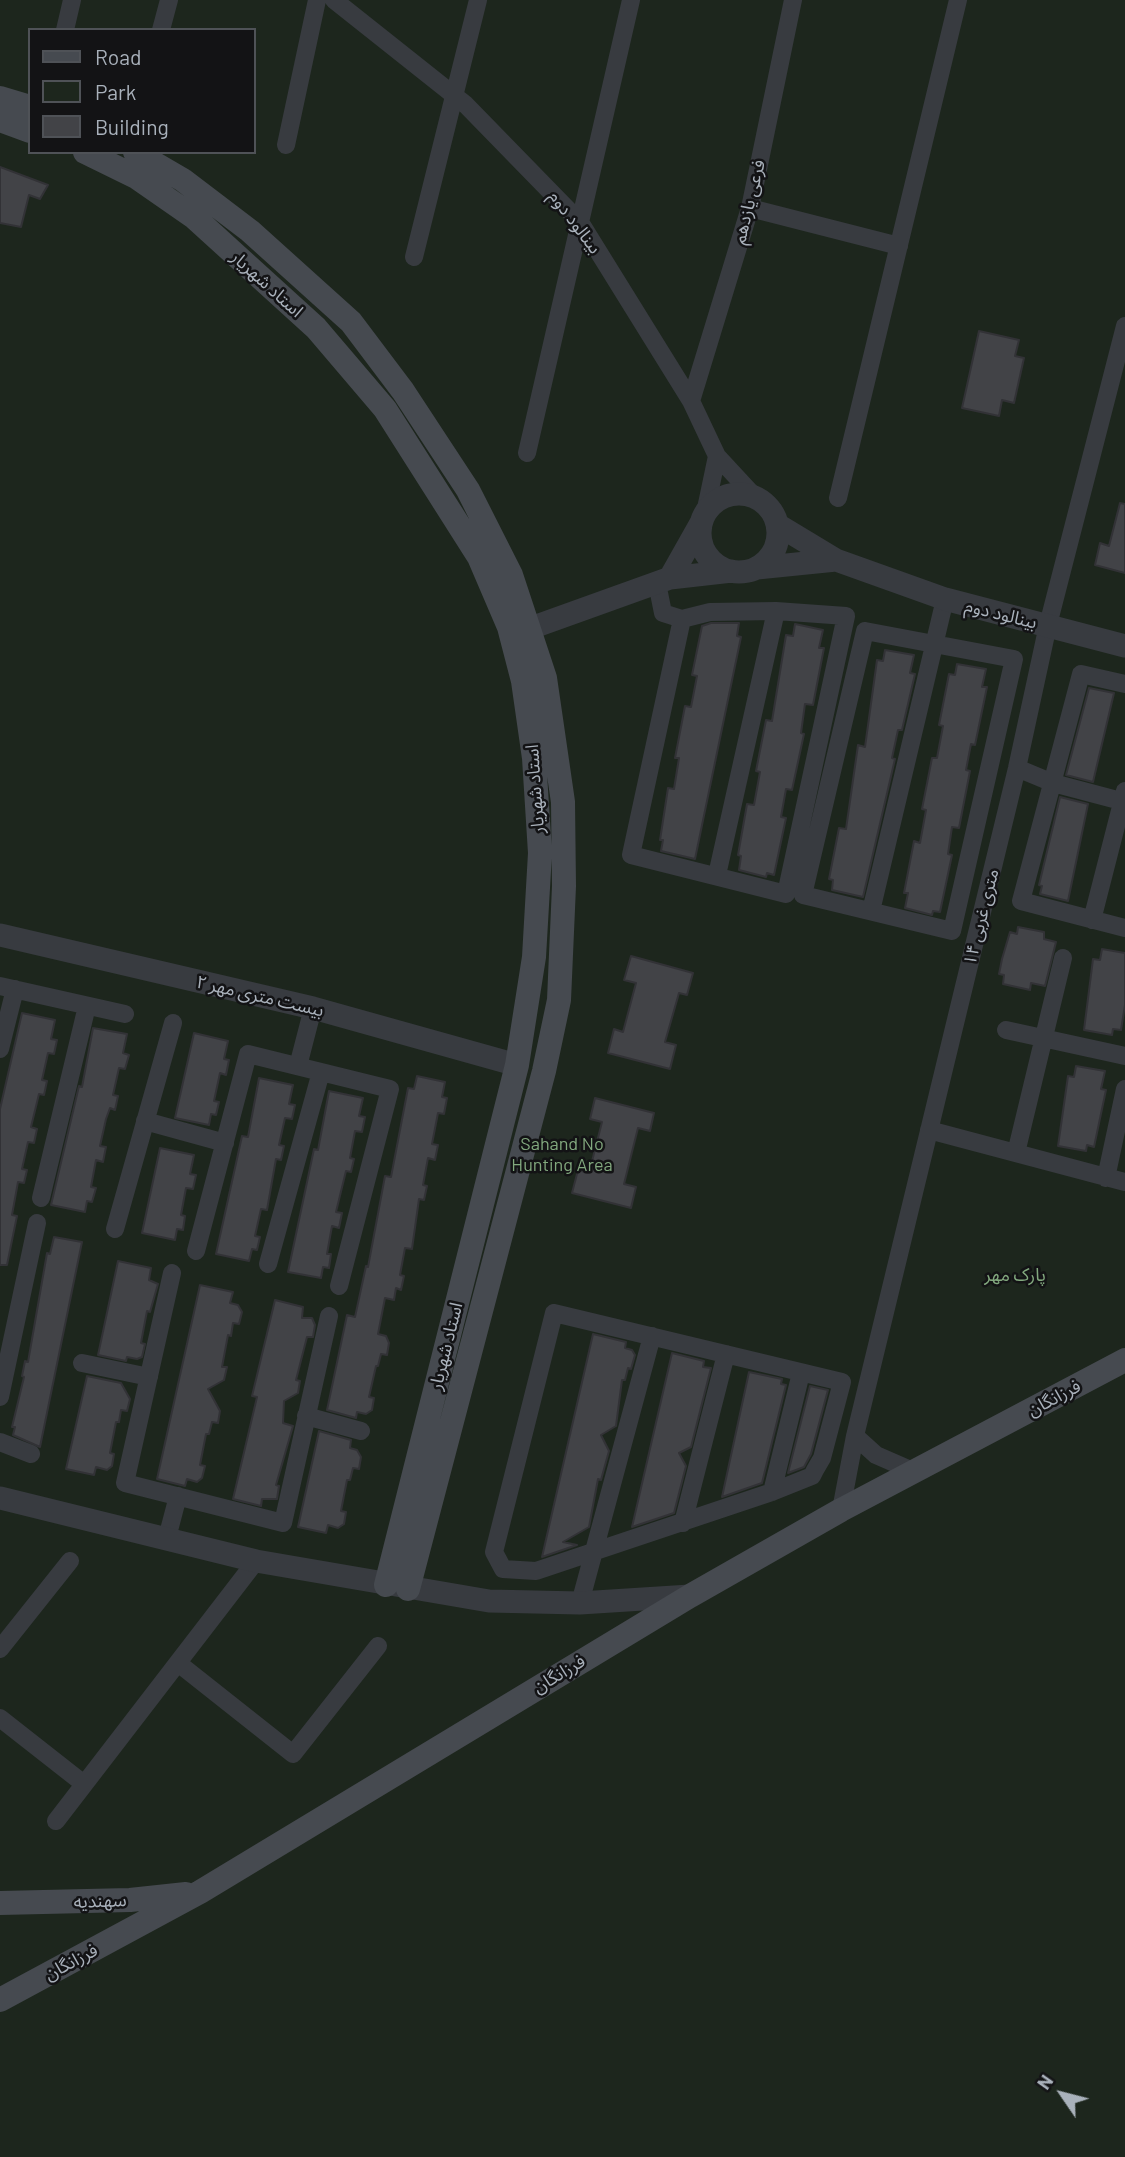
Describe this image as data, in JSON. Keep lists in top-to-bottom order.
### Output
{
  "streets": {
    "main road": ["استاد شهریار", "فرزانگان", "سهندیه"],
    "street": [
      "فرعی یازدهم",
      "بینالود دوم",
      "۱۴ متری غربی",
      "بیست متری مهر ۲"
    ]
  },
  "crossings": [
    ["فرعی یازدهم", "بینالود دوم"],
    ["بینالود دوم", "۱۴ متری غربی"],
    ["استاد شهریار", "بیست متری مهر ۲"],
    ["۱۴ متری غربی", "فرزانگان"],
    ["فرزانگان", "سهندیه"]
  ],
  "parks": ["Sahand No Hunting Area", "پارک مهر"],
  "legend": ["Road", "Park", "Building"],
  "north": "top left"
}
